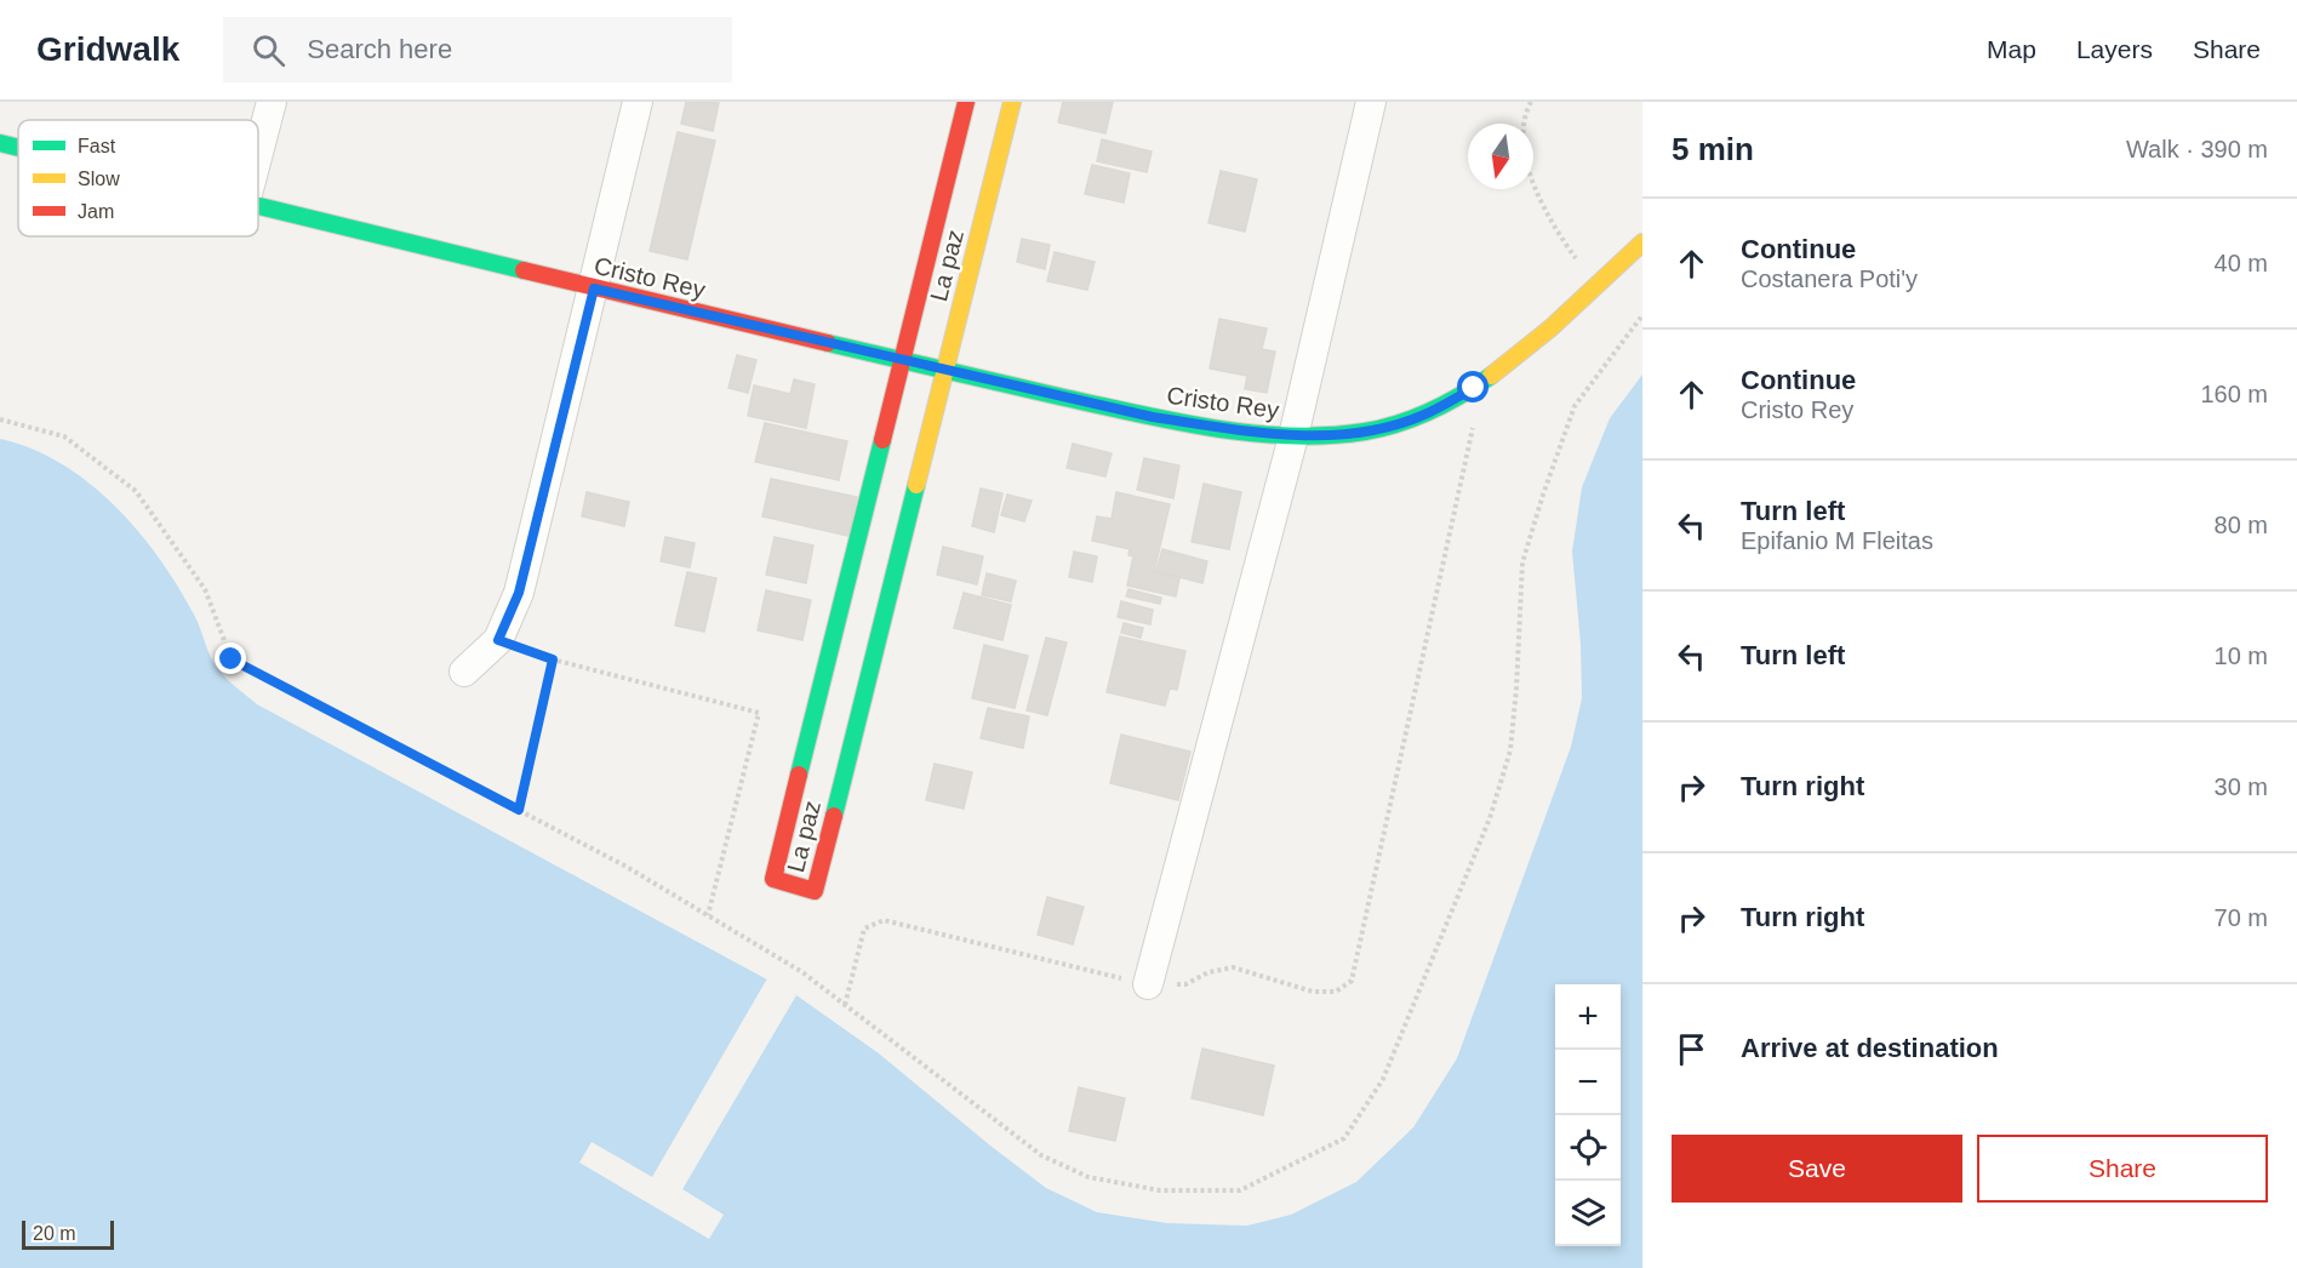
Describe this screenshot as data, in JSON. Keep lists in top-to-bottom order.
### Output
{
  "streets": {
    "street": ["La paz", "Cristo Rey"]
  },
  "crossings": [
    ["La paz", "Cristo Rey"]
  ],
  "legend": ["Fast", "Slow", "Jam"],
  "scale_bar": "20 m",
  "north": "bottom",
  "page": {
    "header": "Gridwalk",
    "search": "Search here",
    "nav": ["Map", "Layers", "Share"],
    "heading": ["5 min", "Walk · 390 m"],
    "list": [
      ["Continue", "Costanera Poti'y", "40 m"],
      ["Continue", "Cristo Rey", "160 m"],
      ["Turn left", "Epifanio M Fleitas", "80 m"],
      ["Turn left", "10 m"],
      ["Turn right", "30 m"],
      ["Turn right", "70 m"],
      "Arrive at destination"
    ],
    "map_buttons": ["+", "−"],
    "buttons": ["Save", "Share"],
    "scale": "20 m"
  }
}
